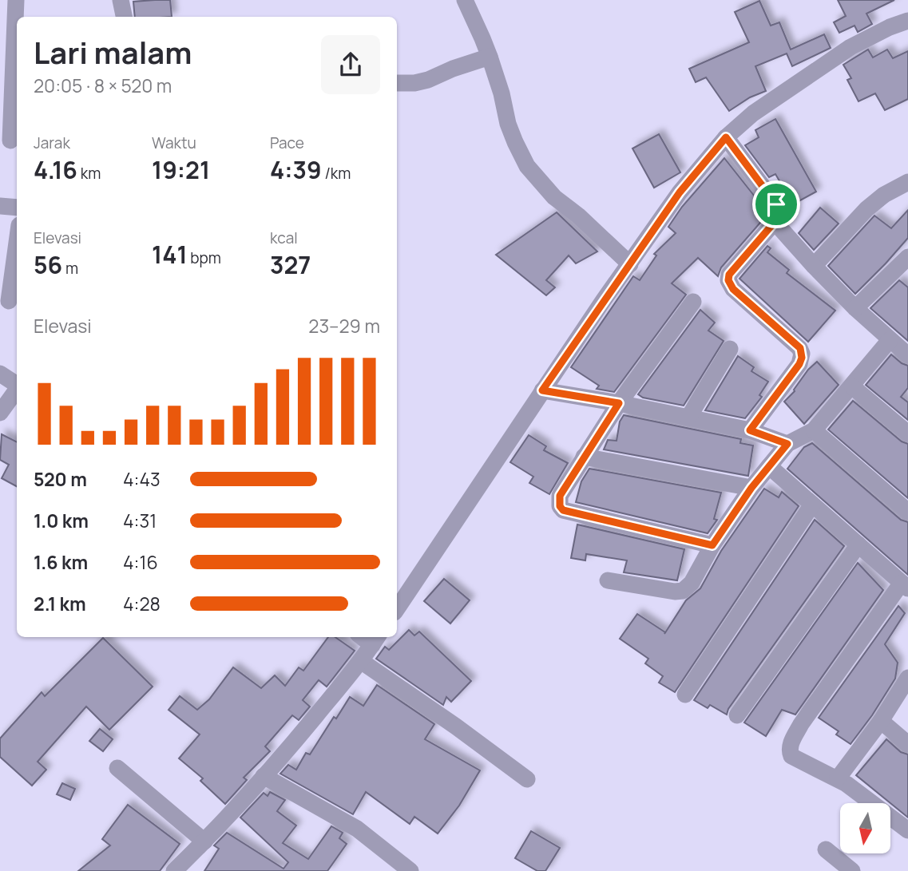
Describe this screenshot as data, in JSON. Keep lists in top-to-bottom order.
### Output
{
  "north": "bottom",
  "page": {
    "heading": ["Lari malam", "20:05 · 8 × 520 m"],
    "stats": [
      ["Jarak", "4.16 km"],
      ["Waktu", "19:21"],
      ["Pace", "4:39 /km"],
      ["Elevasi", "56 m"],
      ["141 bpm"],
      ["kcal", "327"]
    ],
    "chart": ["Elevasi", "23–29 m"],
    "list": [
      {
        "name": "520 m",
        "note": "4:43"
      },
      {
        "name": "1.0 km",
        "note": "4:31"
      },
      {
        "name": "1.6 km",
        "note": "4:16"
      },
      {
        "name": "2.1 km",
        "note": "4:28"
      }
    ]
  }
}
